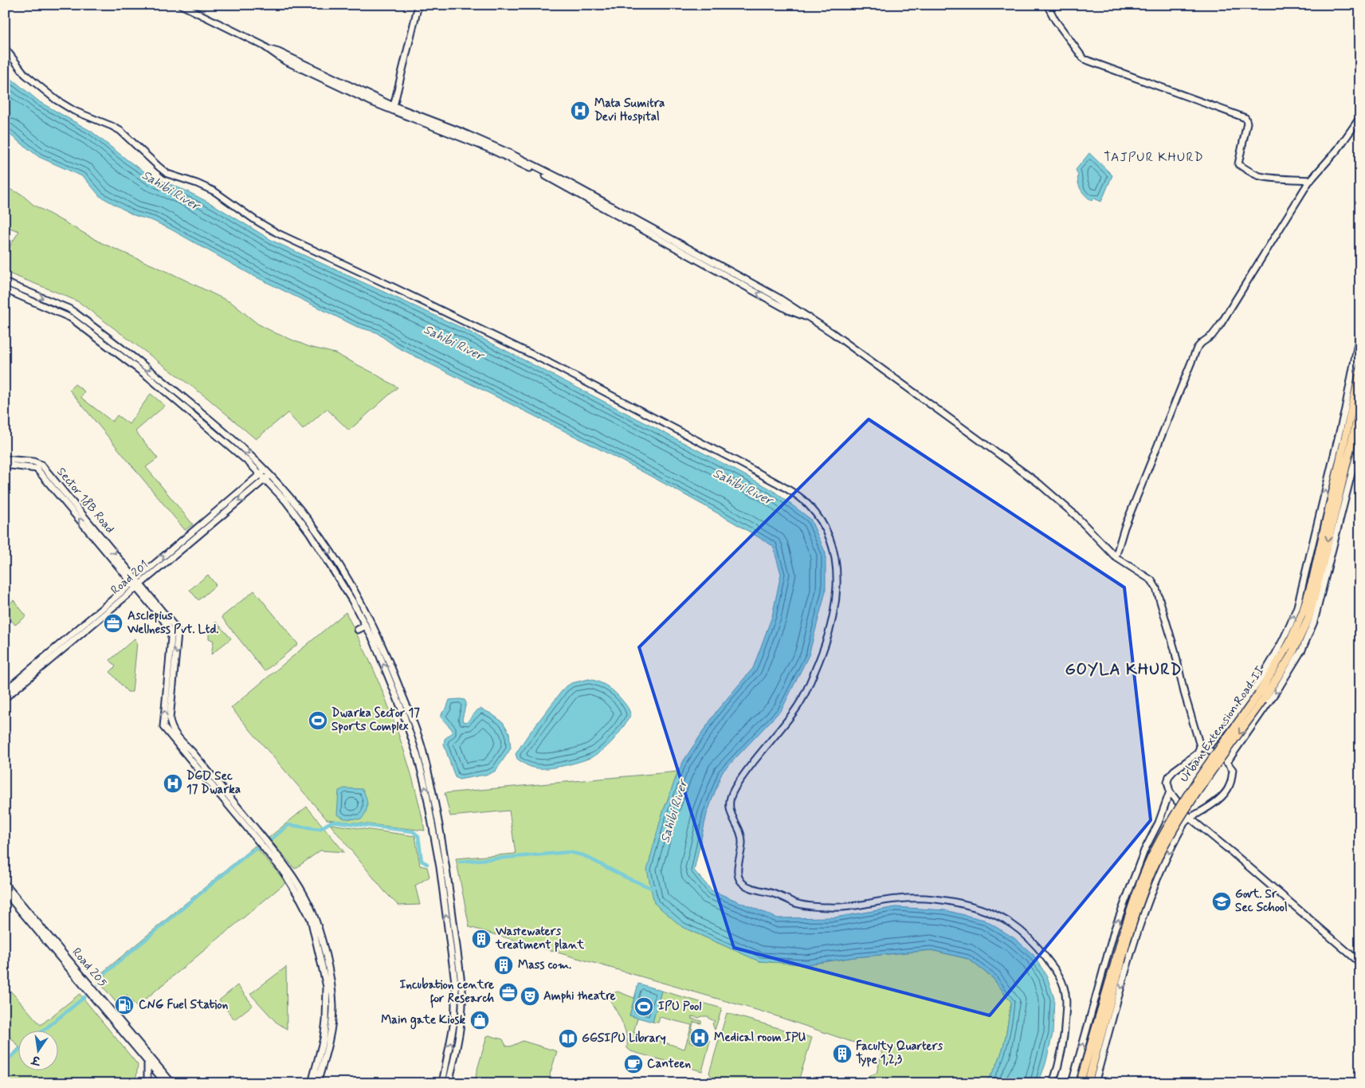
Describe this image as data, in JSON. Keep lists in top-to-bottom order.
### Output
{
  "streets": {
    "highway": ["Urban Extension Road-II"],
    "street": ["Sector 18B Road", "Road 201", "Road 205"]
  },
  "crossings": [
    ["Sector 18B Road", "Road 201"]
  ],
  "districts": ["TAJPUR KHURD", "GOYLA KHURD"],
  "water": ["Sahibi River"],
  "places": {
    "hospital": ["Mata Sumitra Devi Hospital", "DGD Sec 17 Dwarka", "Medical room IPU"],
    "office": ["Asclepius Wellness Pvt. Ltd.", "Incubation centre for Research"],
    "sports": ["Dwarka Sector 17 Sports Complex", "IPU Pool"],
    "school or university": ["Govt. Sr Sec School"],
    "building": ["Wastewaters treatment plant", "Mass com.", "Faculty Quarters Type 1,2,3"],
    "theatre": ["Amphi theatre"],
    "fuel station": ["CNG Fuel Station"],
    "shop": ["Main gate Kiosk"],
    "library": ["GGSIPU Library"],
    "cafe": ["Canteen"]
  },
  "north": "bottom"
}
